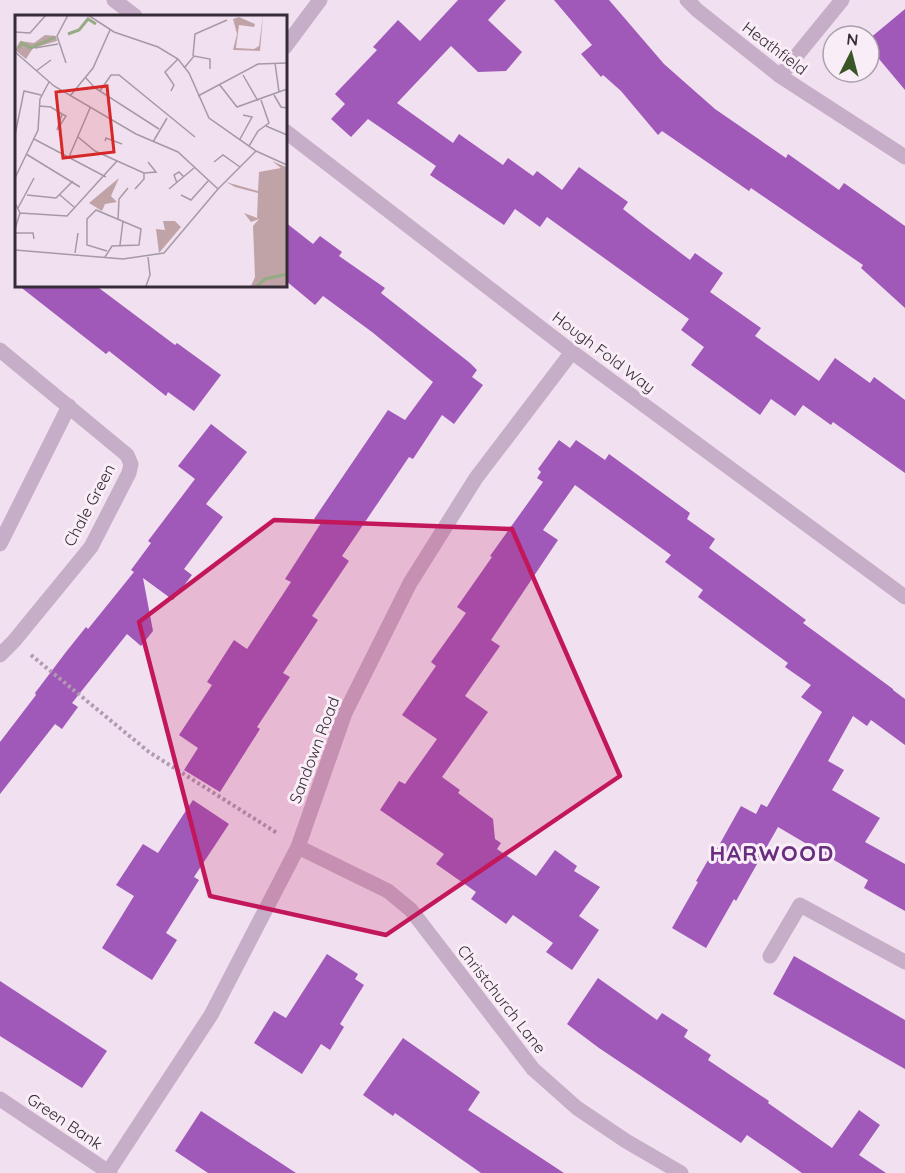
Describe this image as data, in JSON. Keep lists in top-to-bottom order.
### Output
{
  "streets": {
    "street": [
      "Heathfield",
      "Hough Fold Way",
      "Chale Green",
      "Sandown Road",
      "Christchurch Lane",
      "Green Bank"
    ]
  },
  "crossings": [
    ["Hough Fold Way", "Sandown Road"],
    ["Sandown Road", "Christchurch Lane"],
    ["Sandown Road", "Green Bank"]
  ],
  "districts": ["HARWOOD"],
  "north": "top"
}
